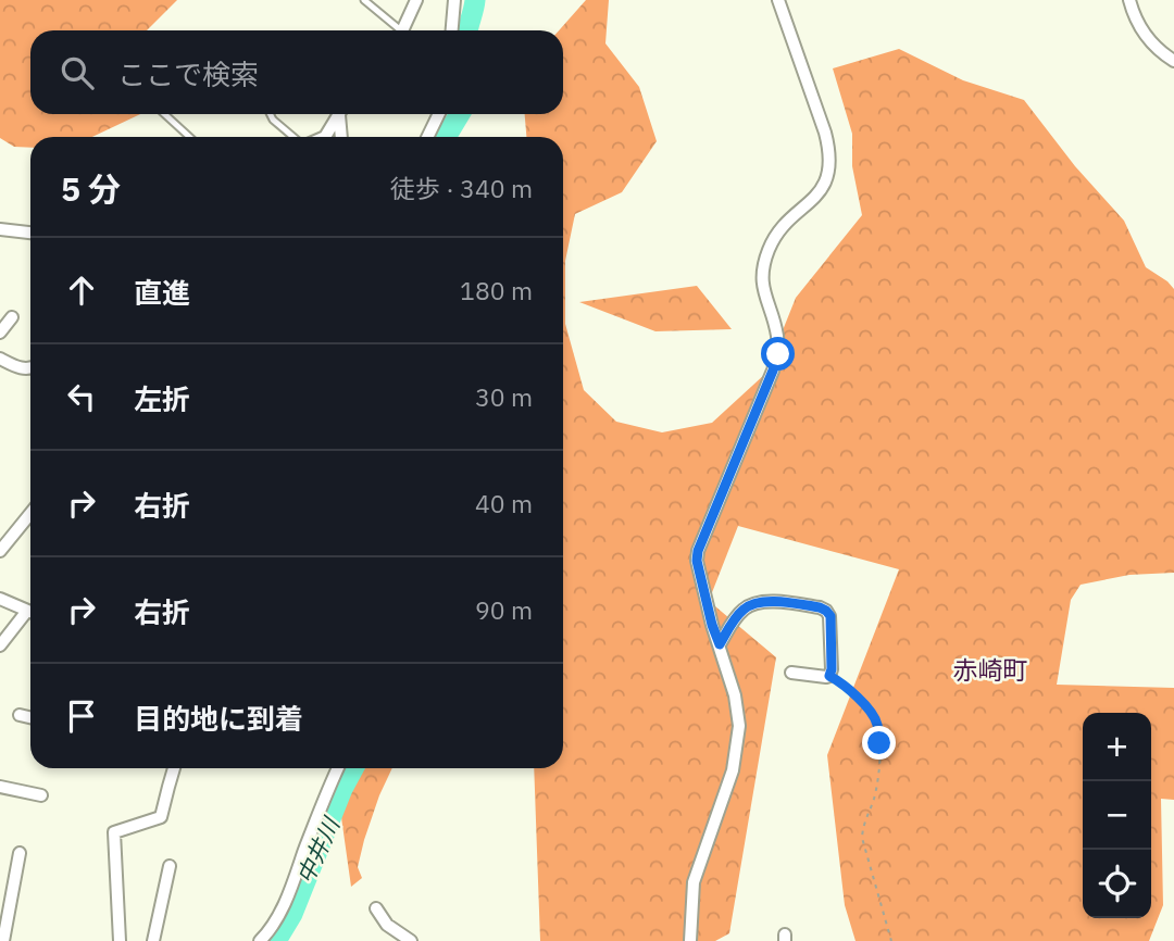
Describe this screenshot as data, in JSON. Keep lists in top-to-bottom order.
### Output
{
  "districts": ["赤崎町"],
  "water": ["中井川"],
  "page": {
    "search": "ここで検索",
    "heading": ["5 分", "徒歩 · 340 m"],
    "list": [
      ["直進", "180 m"],
      ["左折", "30 m"],
      ["右折", "40 m"],
      ["右折", "90 m"],
      "目的地に到着"
    ],
    "map_buttons": ["+", "−"]
  }
}
